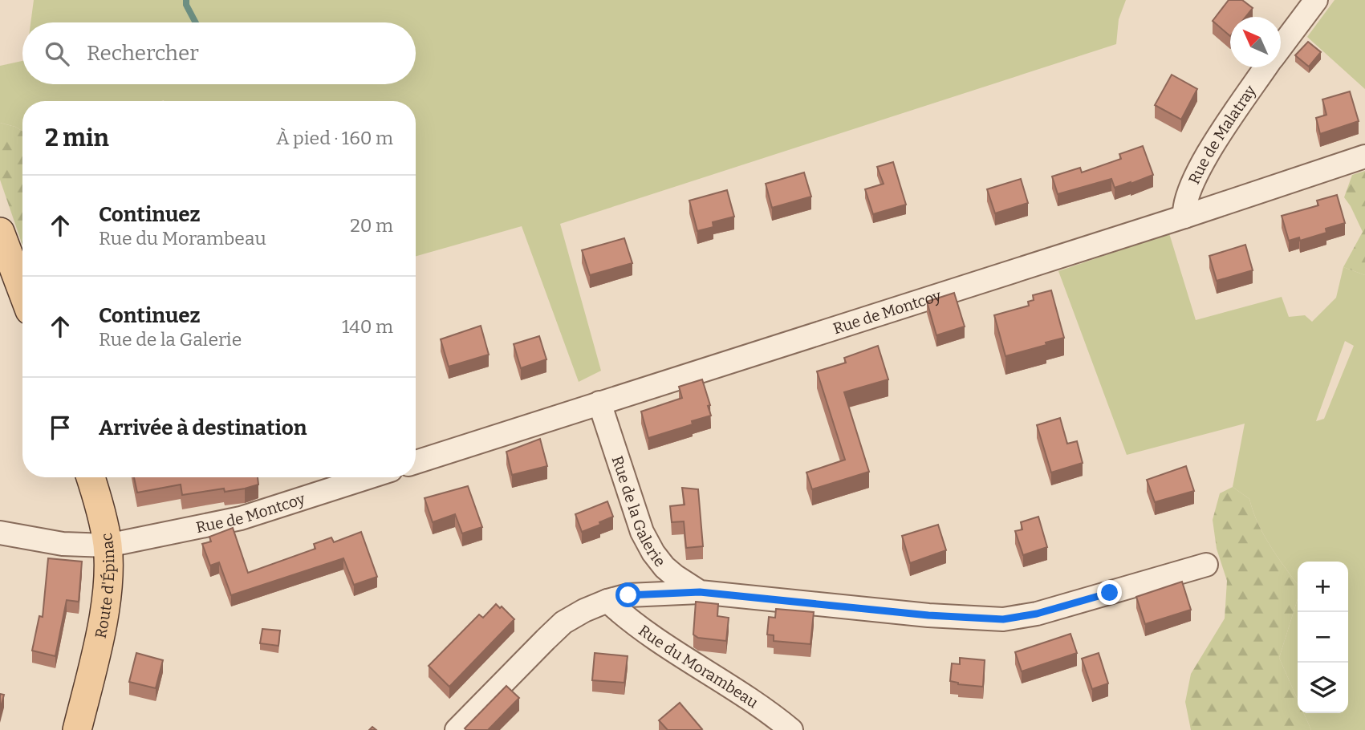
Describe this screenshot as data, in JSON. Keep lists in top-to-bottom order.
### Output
{
  "streets": {
    "main road": ["Route d'Épinac"],
    "street": [
      "Rue de Malatray",
      "Rue de Montcoy",
      "Rue de la Galerie",
      "Rue du Morambeau"
    ]
  },
  "crossings": [
    ["Rue de Malatray", "Rue de Montcoy"],
    ["Rue de Montcoy", "Rue de la Galerie"],
    ["Rue de Montcoy", "Route d'Épinac"]
  ],
  "north": "top left",
  "page": {
    "search": "Rechercher",
    "heading": ["2 min", "À pied · 160 m"],
    "list": [
      ["Continuez", "Rue du Morambeau", "20 m"],
      ["Continuez", "Rue de la Galerie", "140 m"],
      "Arrivée à destination"
    ],
    "map_buttons": ["+", "−"]
  }
}
